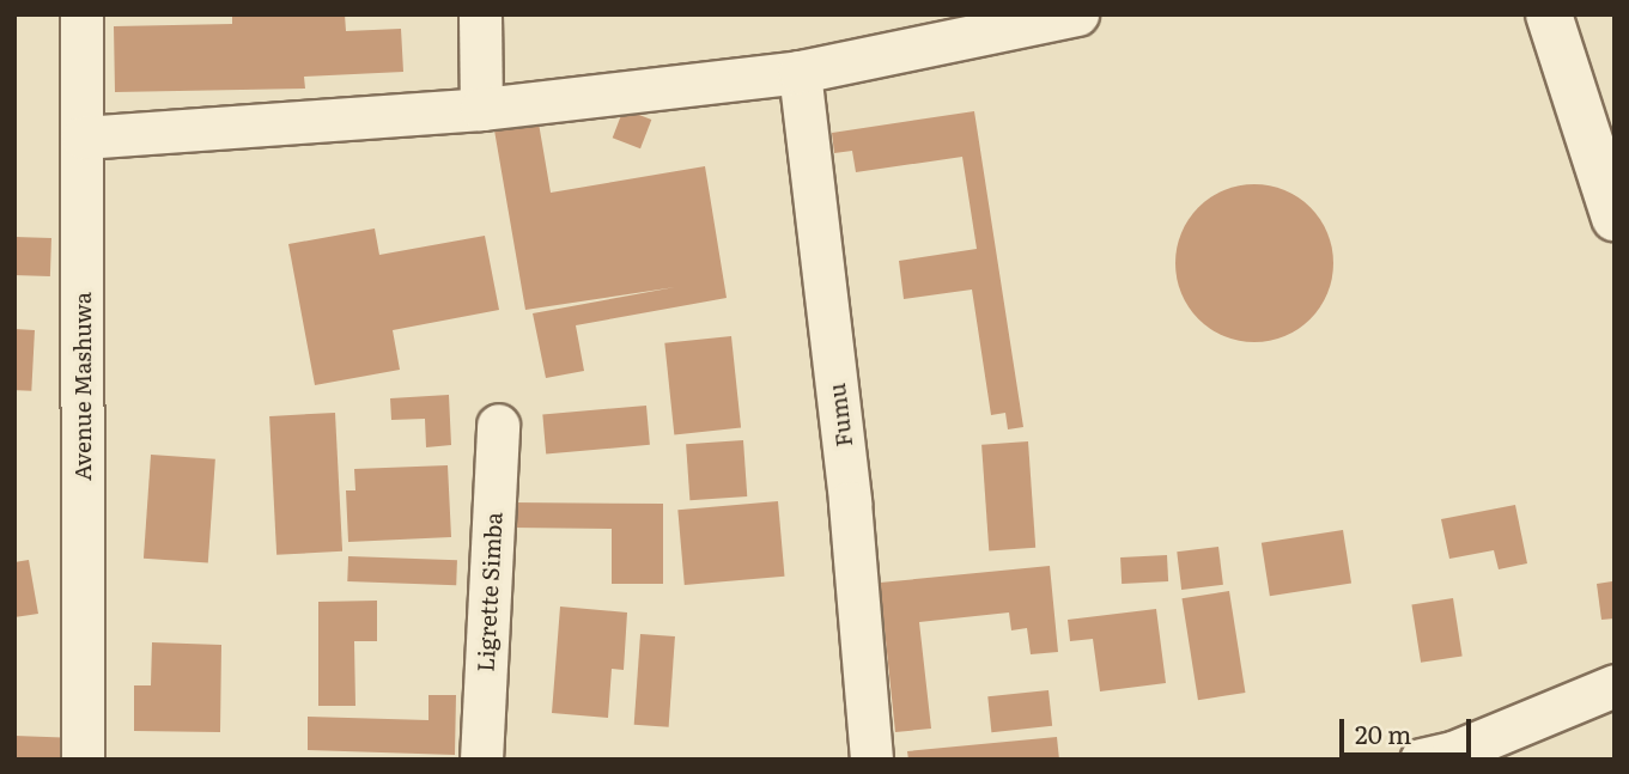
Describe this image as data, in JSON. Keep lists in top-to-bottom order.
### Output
{
  "streets": {
    "street": ["Avenue Mashuwa", "Fumu", "Ligrette Simba"]
  },
  "scale_bar": "20 m"
}
